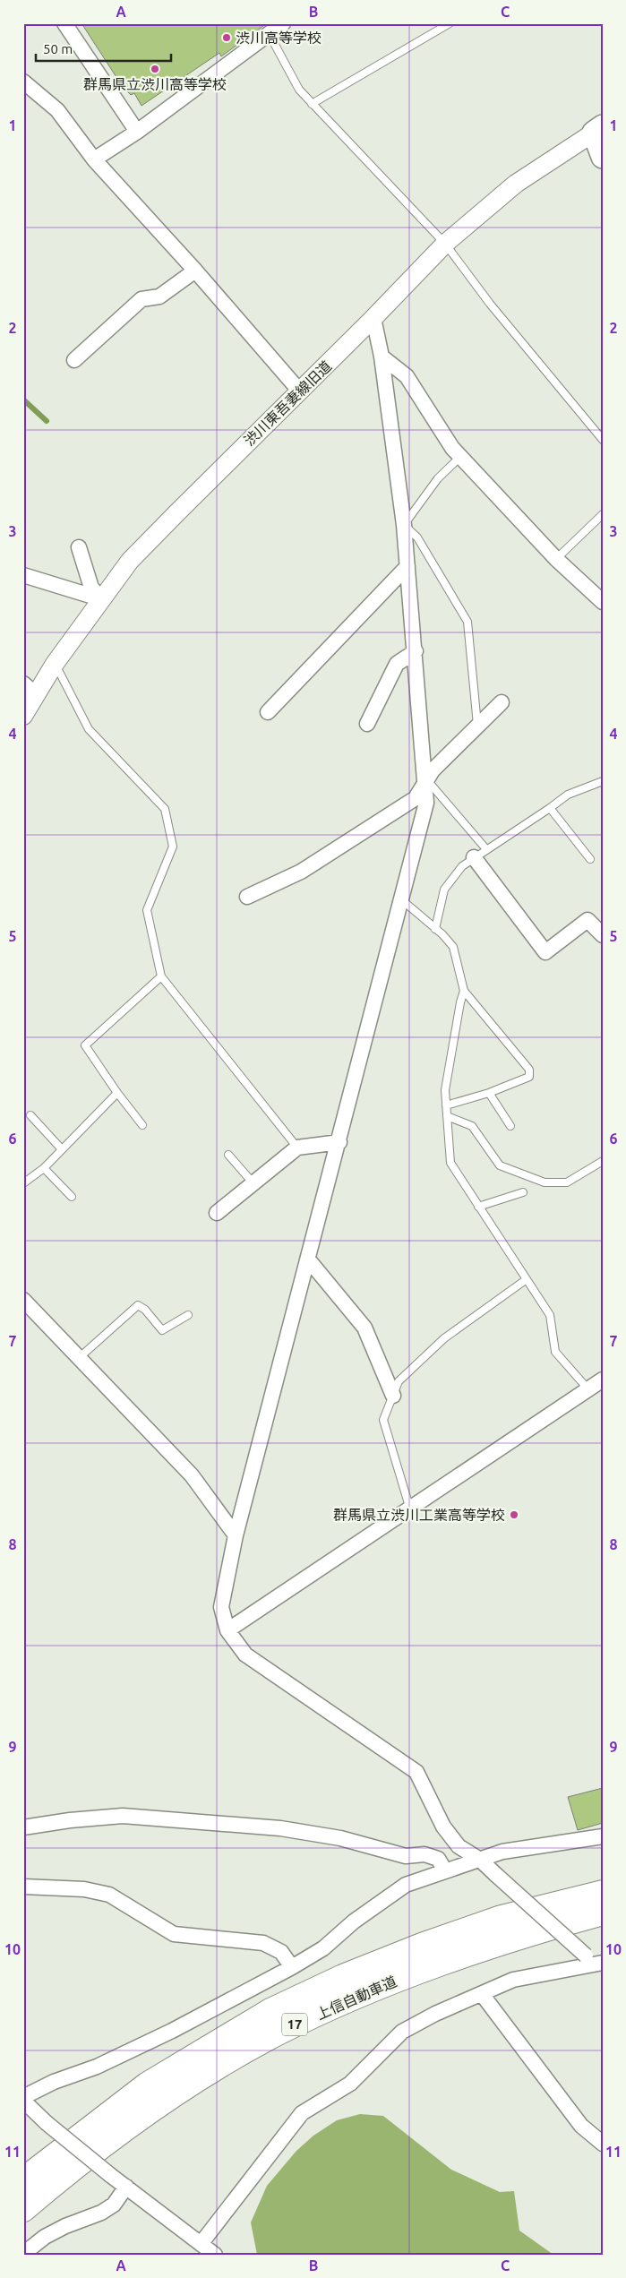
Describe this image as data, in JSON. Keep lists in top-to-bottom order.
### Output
{
  "streets": {
    "highway": ["上信自動車道", "17"],
    "street": ["渋川東吾妻線旧道"]
  },
  "places": ["渋川高等学校", "群馬県立渋川高等学校", "群馬県立渋川工業高等学校"],
  "scale_bar": "50 m",
  "grid": {
    "columns": ["A", "B", "C"],
    "rows": [
      "1",
      "2",
      "3",
      "4",
      "5",
      "6",
      "7",
      "8",
      "9",
      "10",
      "11"
    ]
  }
}
